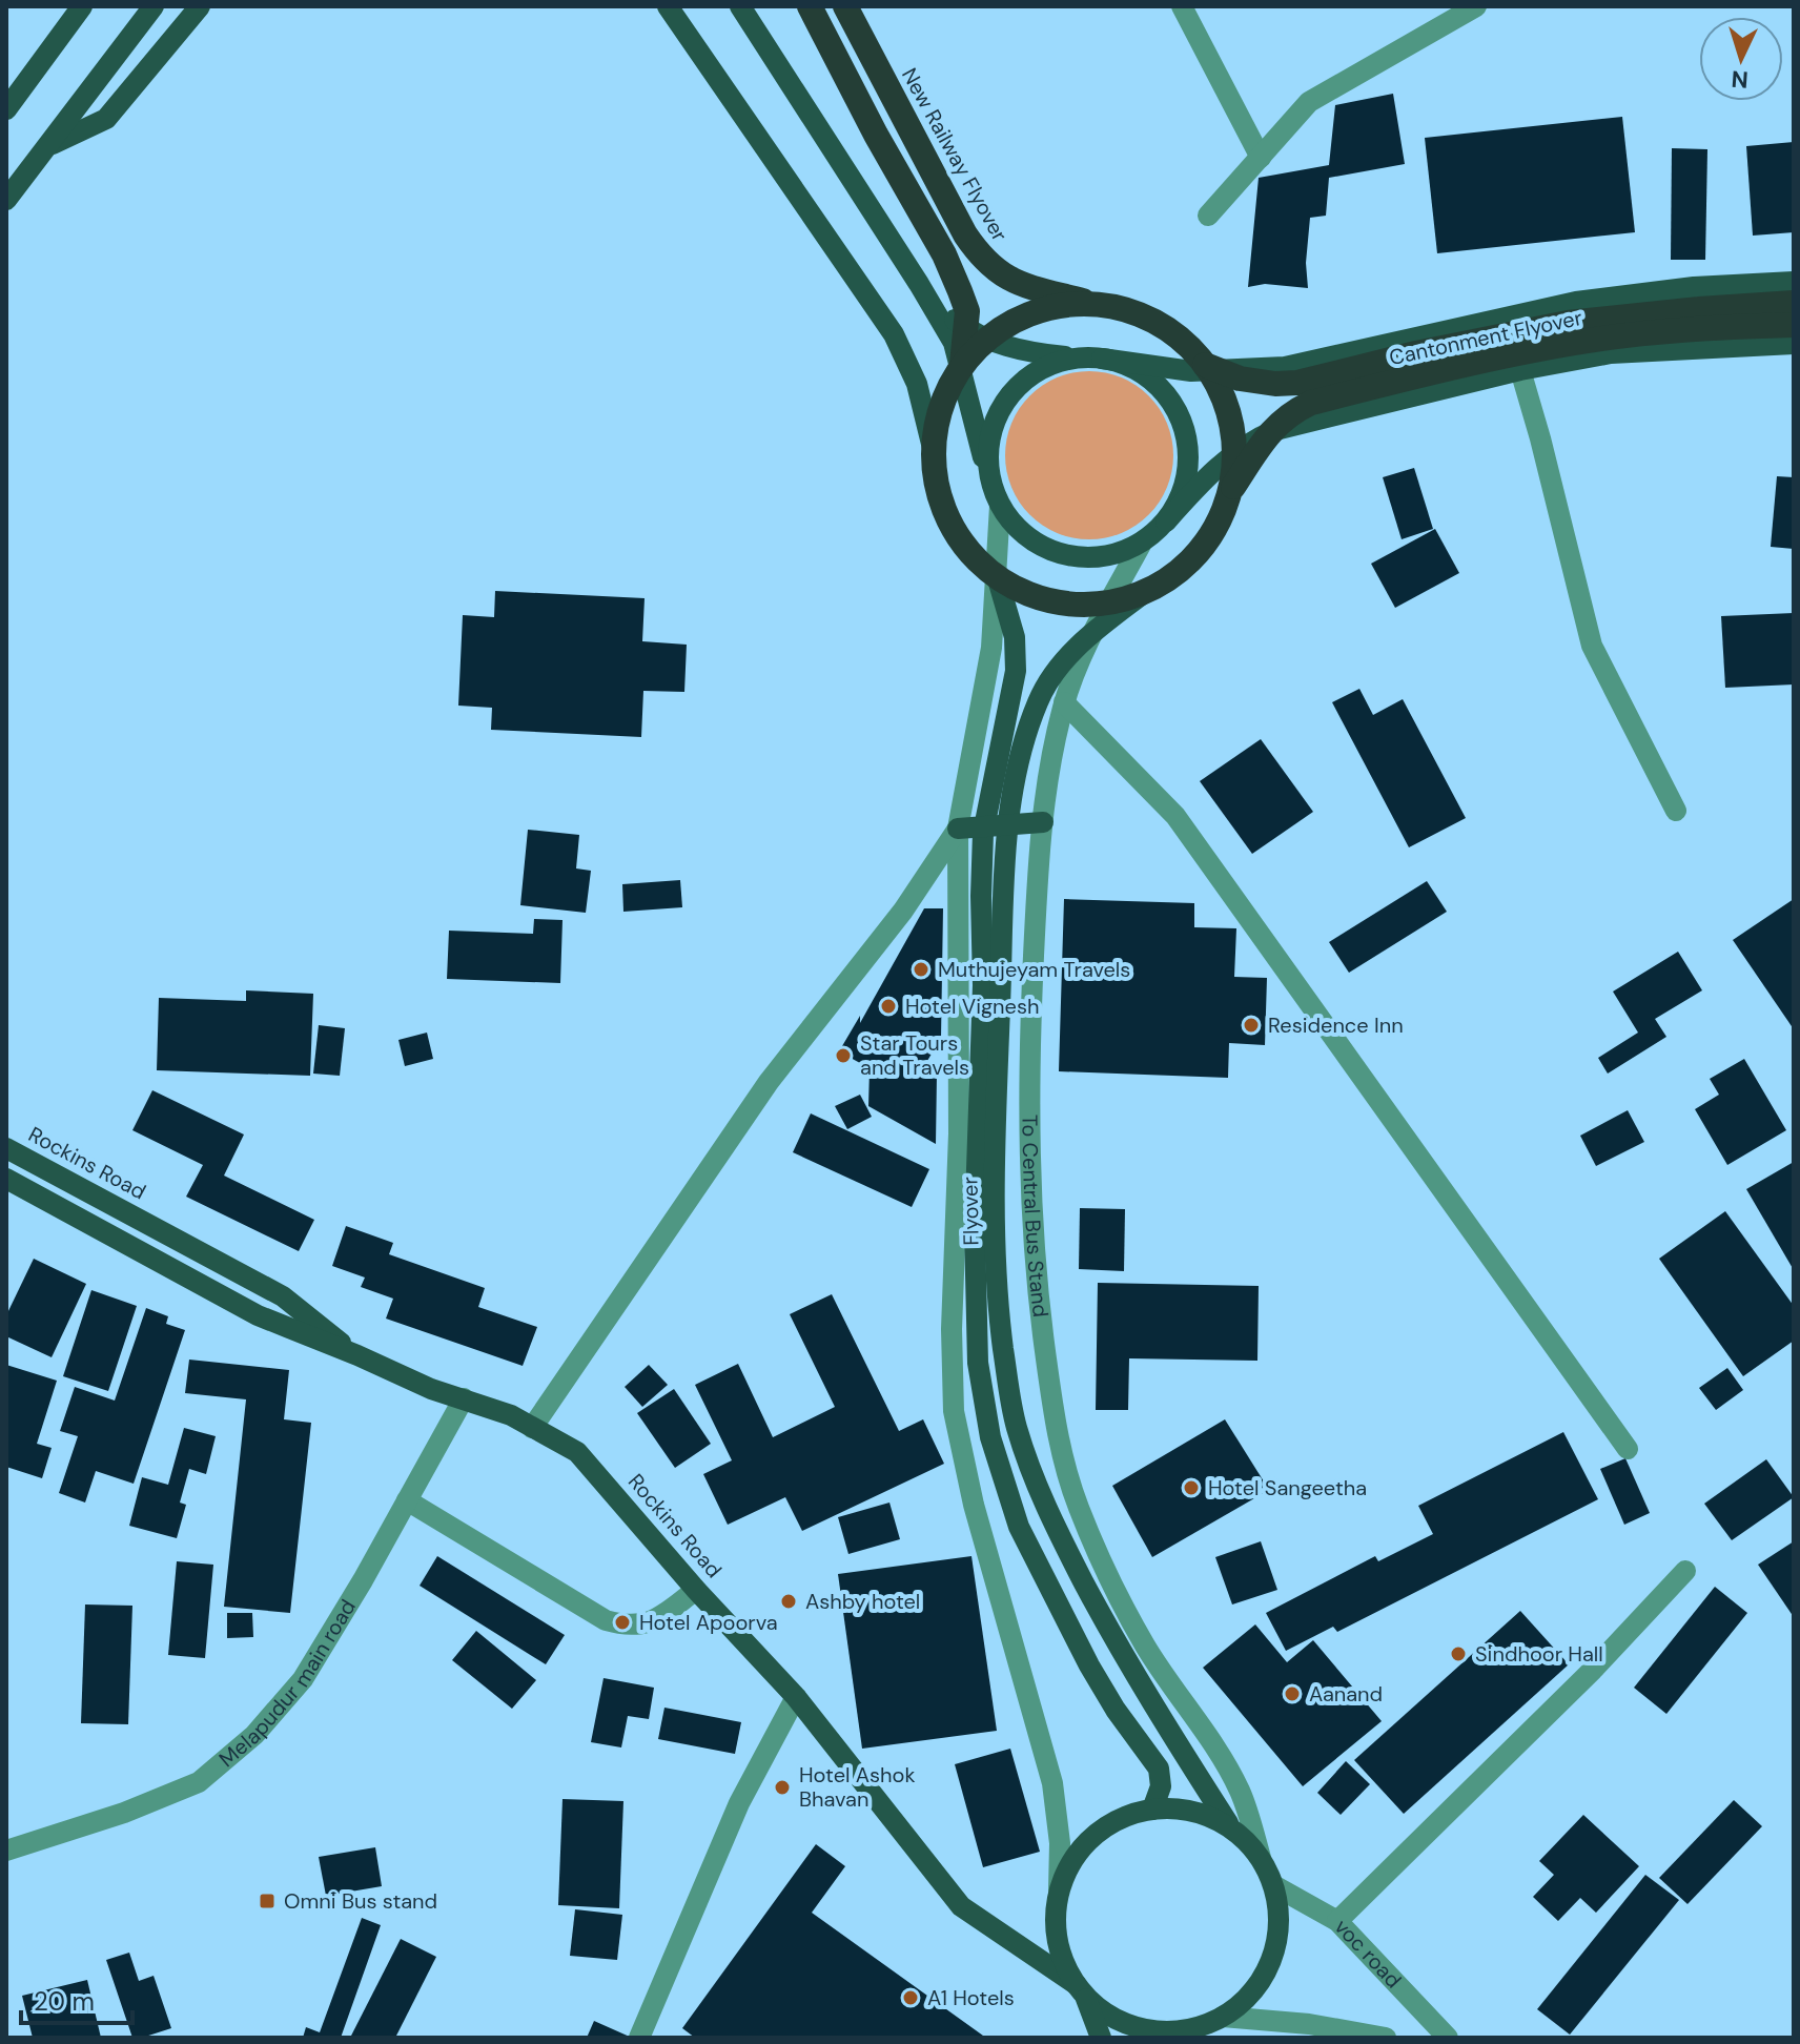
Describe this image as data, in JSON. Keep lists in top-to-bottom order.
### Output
{
  "streets": {
    "highway": ["New Railway Flyover", "Cantonment Flyover"],
    "main road": ["Rockins Road", "Flyover"],
    "street": ["To Central Bus Stand", "Melapudur main road", "voc road"]
  },
  "crossings": [
    ["New Railway Flyover", "Cantonment Flyover"],
    ["New Railway Flyover", "Flyover"],
    ["Cantonment Flyover", "Flyover"],
    ["Rockins Road", "Flyover"],
    ["Rockins Road", "To Central Bus Stand"],
    ["Rockins Road", "Melapudur main road"],
    ["Rockins Road", "voc road"],
    ["Flyover", "To Central Bus Stand"],
    ["Flyover", "voc road"],
    ["To Central Bus Stand", "voc road"]
  ],
  "places": {
    "other": [
      "Muthujeyam Travels",
      "Hotel Vignesh",
      "Residence Inn",
      "Star Tours and Travels",
      "Hotel Sangeetha",
      "Ashby hotel",
      "Hotel Apoorva",
      "Sindhoor Hall",
      "Aanand",
      "Hotel Ashok Bhavan",
      "A1 Hotels"
    ],
    "transit": ["Omni Bus stand"]
  },
  "scale_bar": "20 m",
  "north": "bottom"
}
